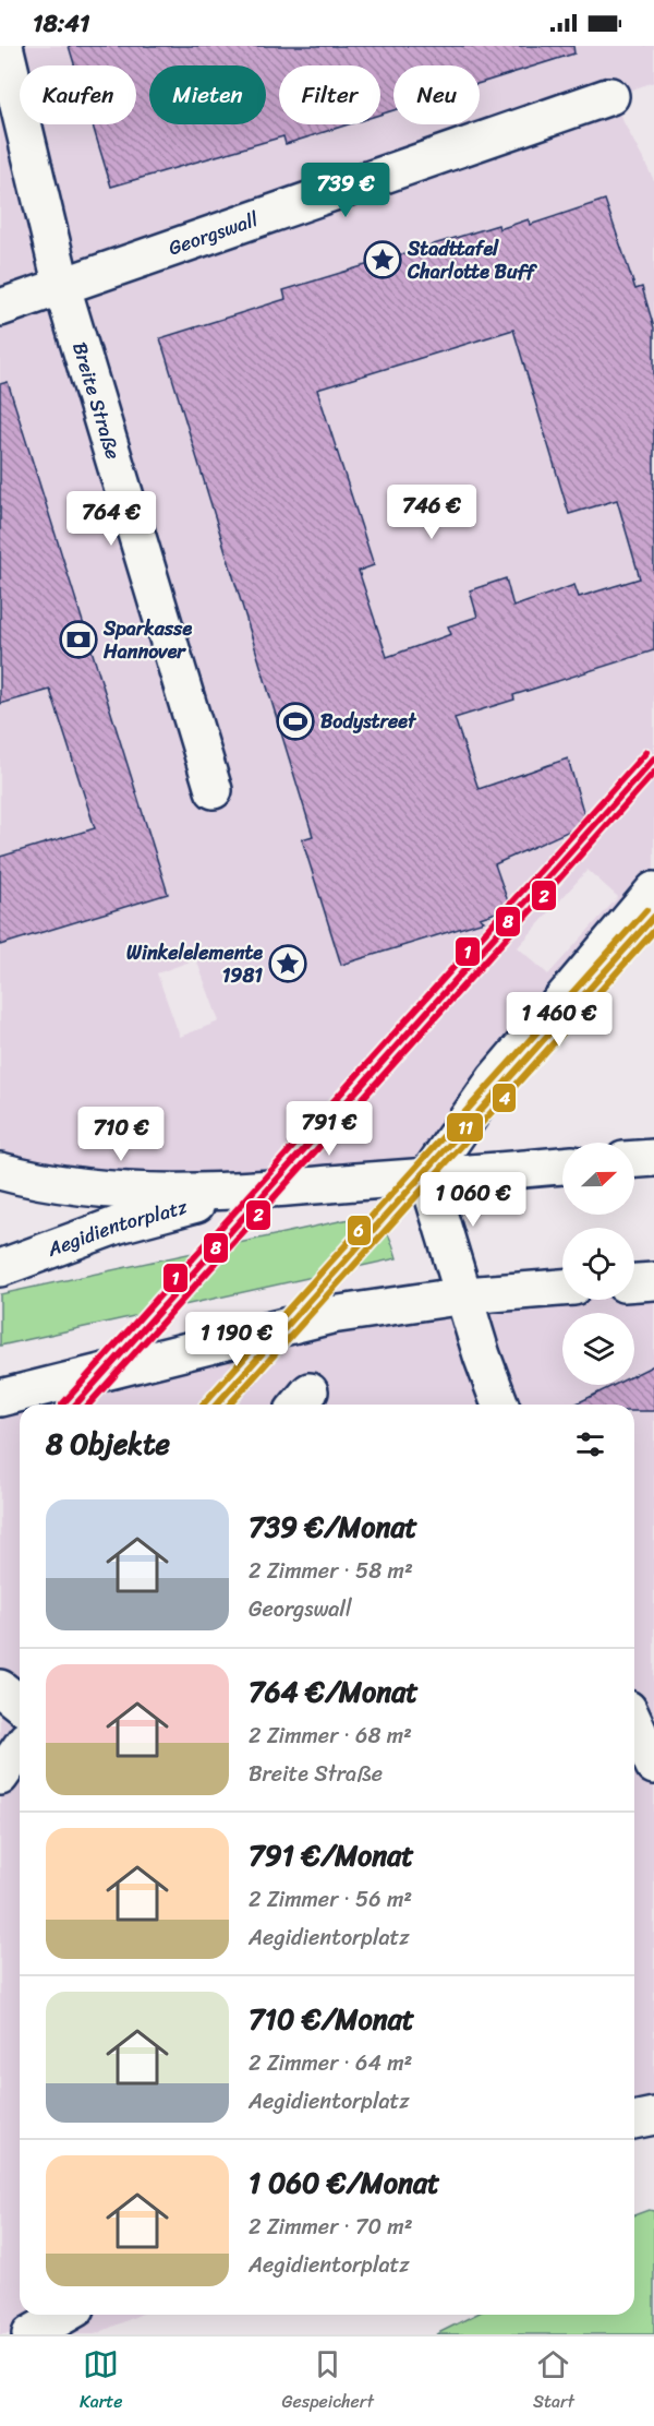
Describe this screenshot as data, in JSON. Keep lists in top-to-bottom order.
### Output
{
  "streets": {
    "street": ["Georgswall", "Breite Straße", "Aegidientorplatz"]
  },
  "crossings": [
    ["Georgswall", "Breite Straße"]
  ],
  "places": {
    "place": ["Stadttafel Charlotte Buff", "Winkelelemente 1981"],
    "bank": ["Sparkasse Hannover"],
    "sports": ["Bodystreet"]
  },
  "lines": [
    "tram line 1",
    "tram line 8",
    "tram line 2",
    "transit line 6",
    "transit line 11",
    "transit line 4"
  ],
  "north": "right",
  "page": {
    "status": "18:41",
    "chip": [
      "Kaufen",
      "Mieten",
      "Filter",
      "Neu"
    ],
    "price": [
      "739 €",
      "746 €",
      "764 €",
      "1 460 €",
      "791 €",
      "710 €",
      "1 060 €",
      "1 190 €"
    ],
    "heading": "8 Objekte",
    "list": [
      {
        "name": "739 €/Monat",
        "note": "2 Zimmer · 58 m² · Georgswall"
      },
      {
        "name": "764 €/Monat",
        "note": "2 Zimmer · 68 m² · Breite Straße"
      },
      {
        "name": "791 €/Monat",
        "note": "2 Zimmer · 56 m² · Aegidientorplatz"
      },
      {
        "name": "710 €/Monat",
        "note": "2 Zimmer · 64 m² · Aegidientorplatz"
      },
      {
        "name": "1 060 €/Monat",
        "note": "2 Zimmer · 70 m² · Aegidientorplatz"
      }
    ],
    "tabs": ["Karte", "Gespeichert", "Start"]
  }
}
